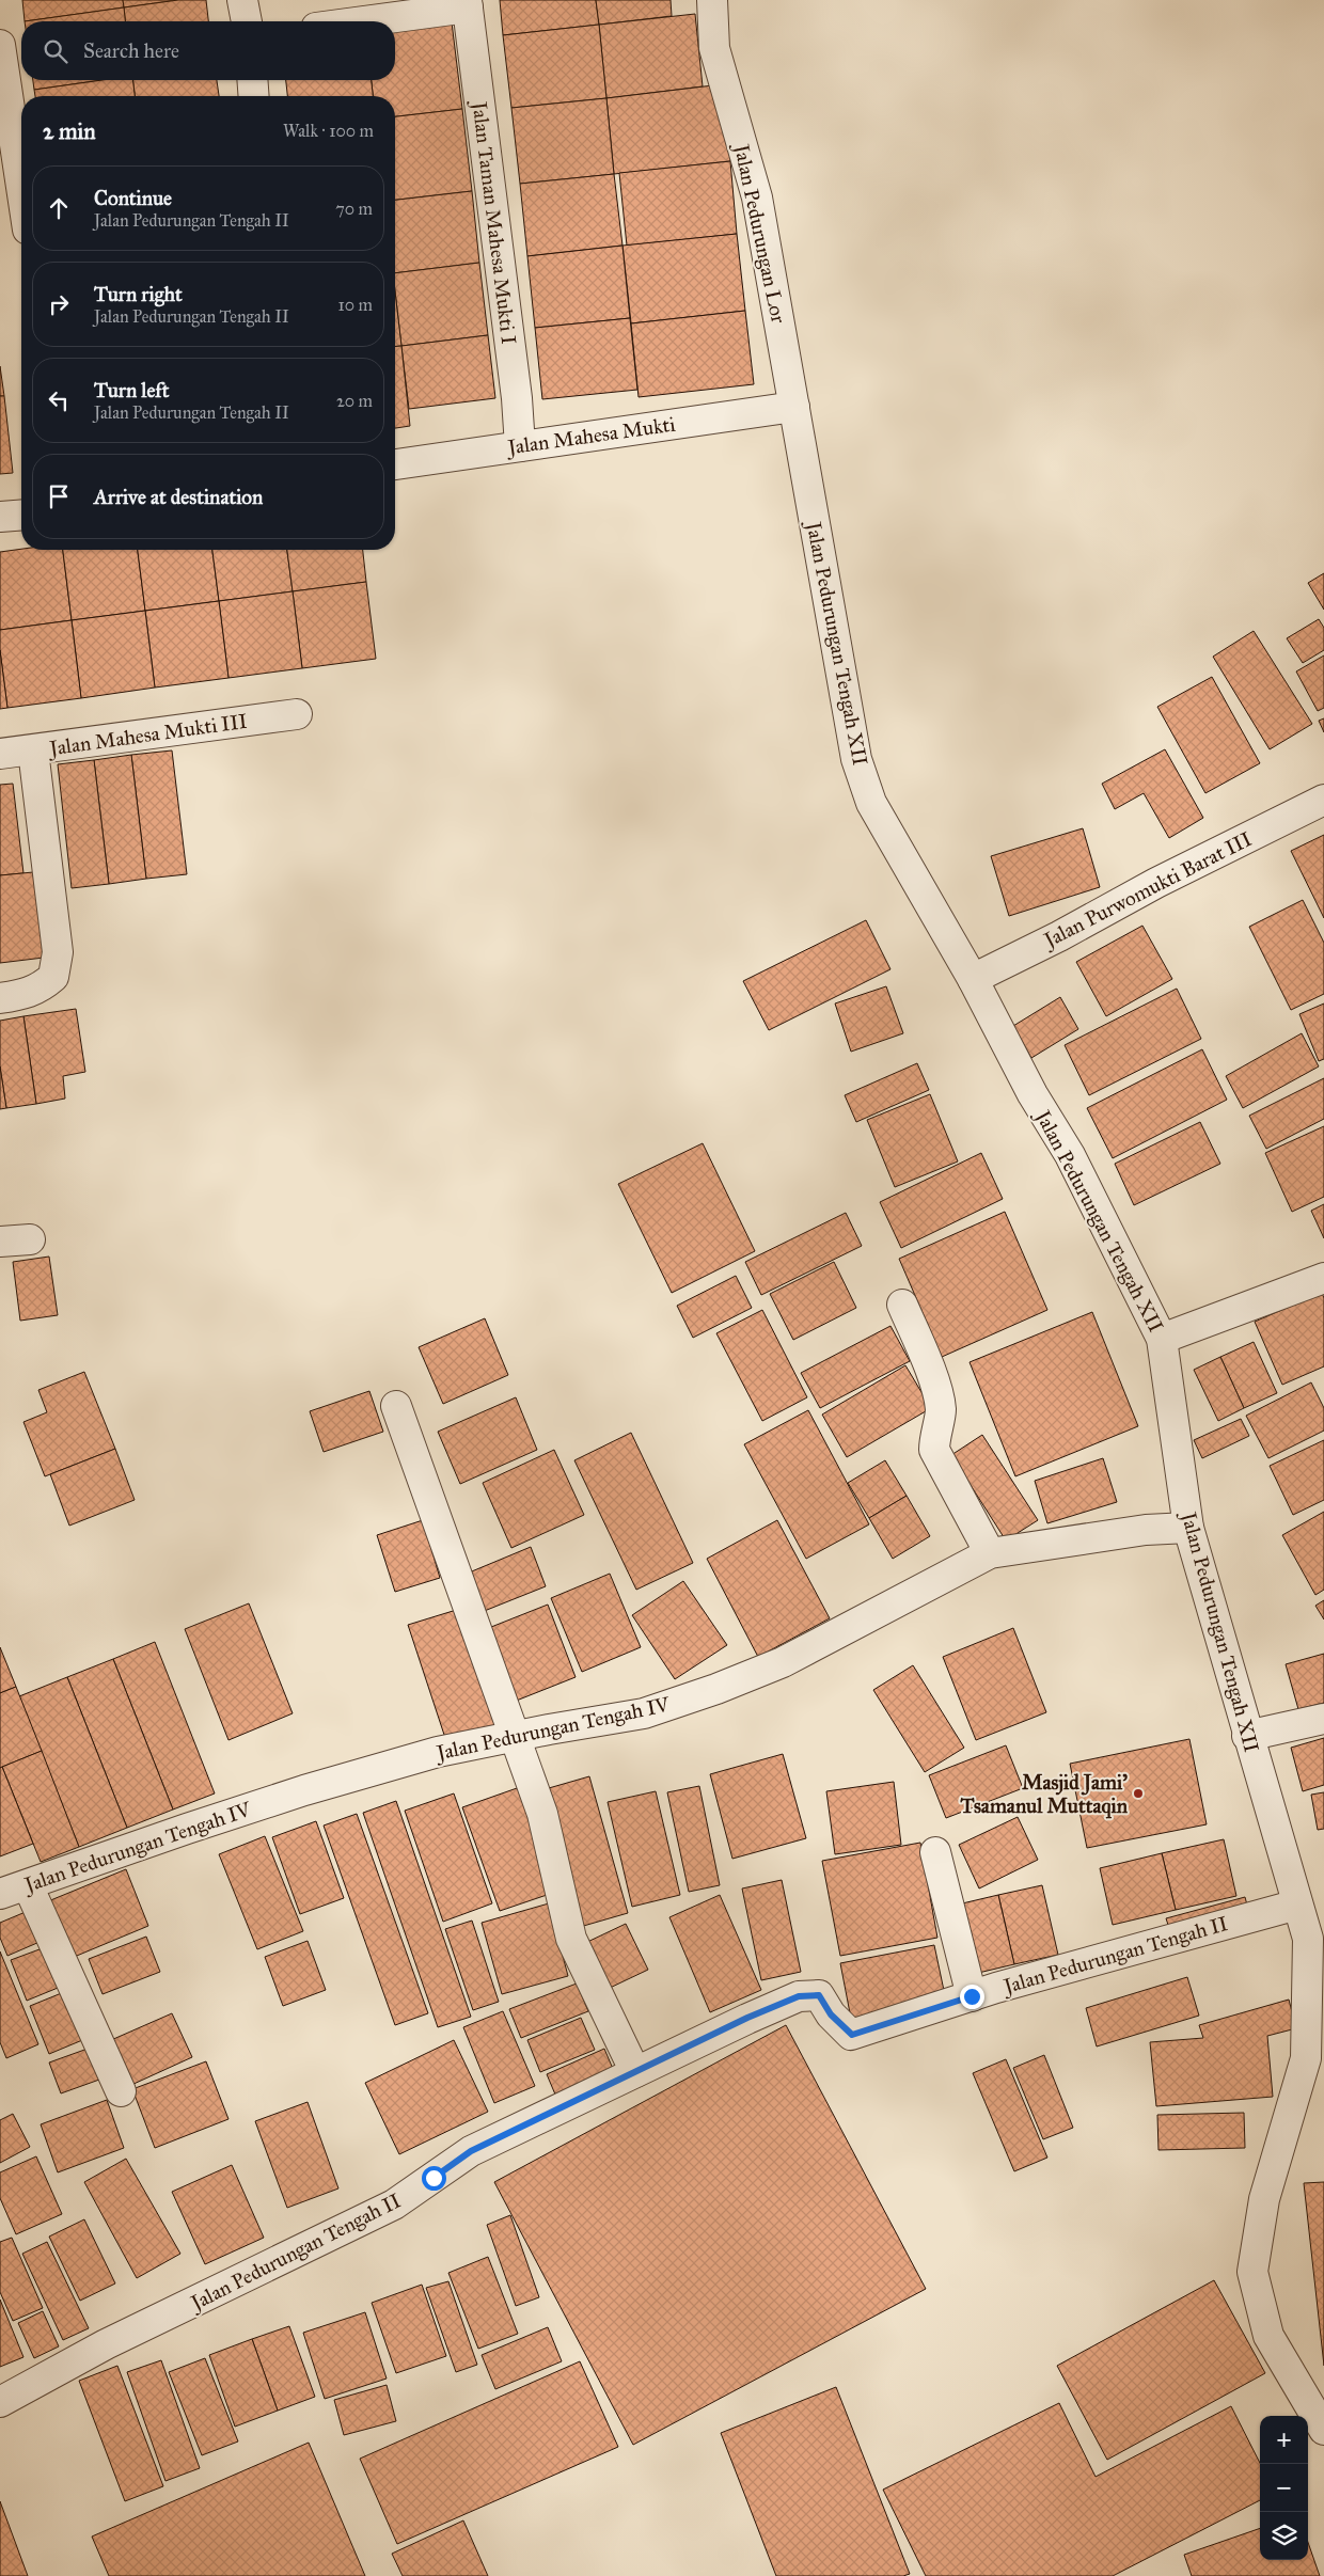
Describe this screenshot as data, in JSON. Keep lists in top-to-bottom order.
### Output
{
  "streets": {
    "street": [
      "Jalan Taman Mahesa Mukti I",
      "Jalan Pedurungan Lor",
      "Jalan Mahesa Mukti",
      "Jalan Pedurungan Tengah XII",
      "Jalan Mahesa Mukti III",
      "Jalan Purwomukti Barat III",
      "Jalan Pedurungan Tengah IV",
      "Jalan Pedurungan Tengah II"
    ]
  },
  "crossings": [
    ["Jalan Taman Mahesa Mukti I", "Jalan Mahesa Mukti"],
    ["Jalan Pedurungan Lor", "Jalan Mahesa Mukti"],
    ["Jalan Pedurungan Lor", "Jalan Pedurungan Tengah XII"],
    ["Jalan Mahesa Mukti", "Jalan Pedurungan Tengah XII"],
    ["Jalan Pedurungan Tengah XII", "Jalan Purwomukti Barat III"],
    ["Jalan Pedurungan Tengah XII", "Jalan Pedurungan Tengah IV"],
    ["Jalan Pedurungan Tengah XII", "Jalan Pedurungan Tengah II"]
  ],
  "places": ["Masjid Jami' Tsamanul Muttaqin"],
  "page": {
    "search": "Search here",
    "heading": ["2 min", "Walk · 100 m"],
    "list": [
      ["Continue", "Jalan Pedurungan Tengah II", "70 m"],
      ["Turn right", "Jalan Pedurungan Tengah II", "10 m"],
      ["Turn left", "Jalan Pedurungan Tengah II", "20 m"],
      "Arrive at destination"
    ],
    "map_buttons": ["+", "−"]
  }
}
